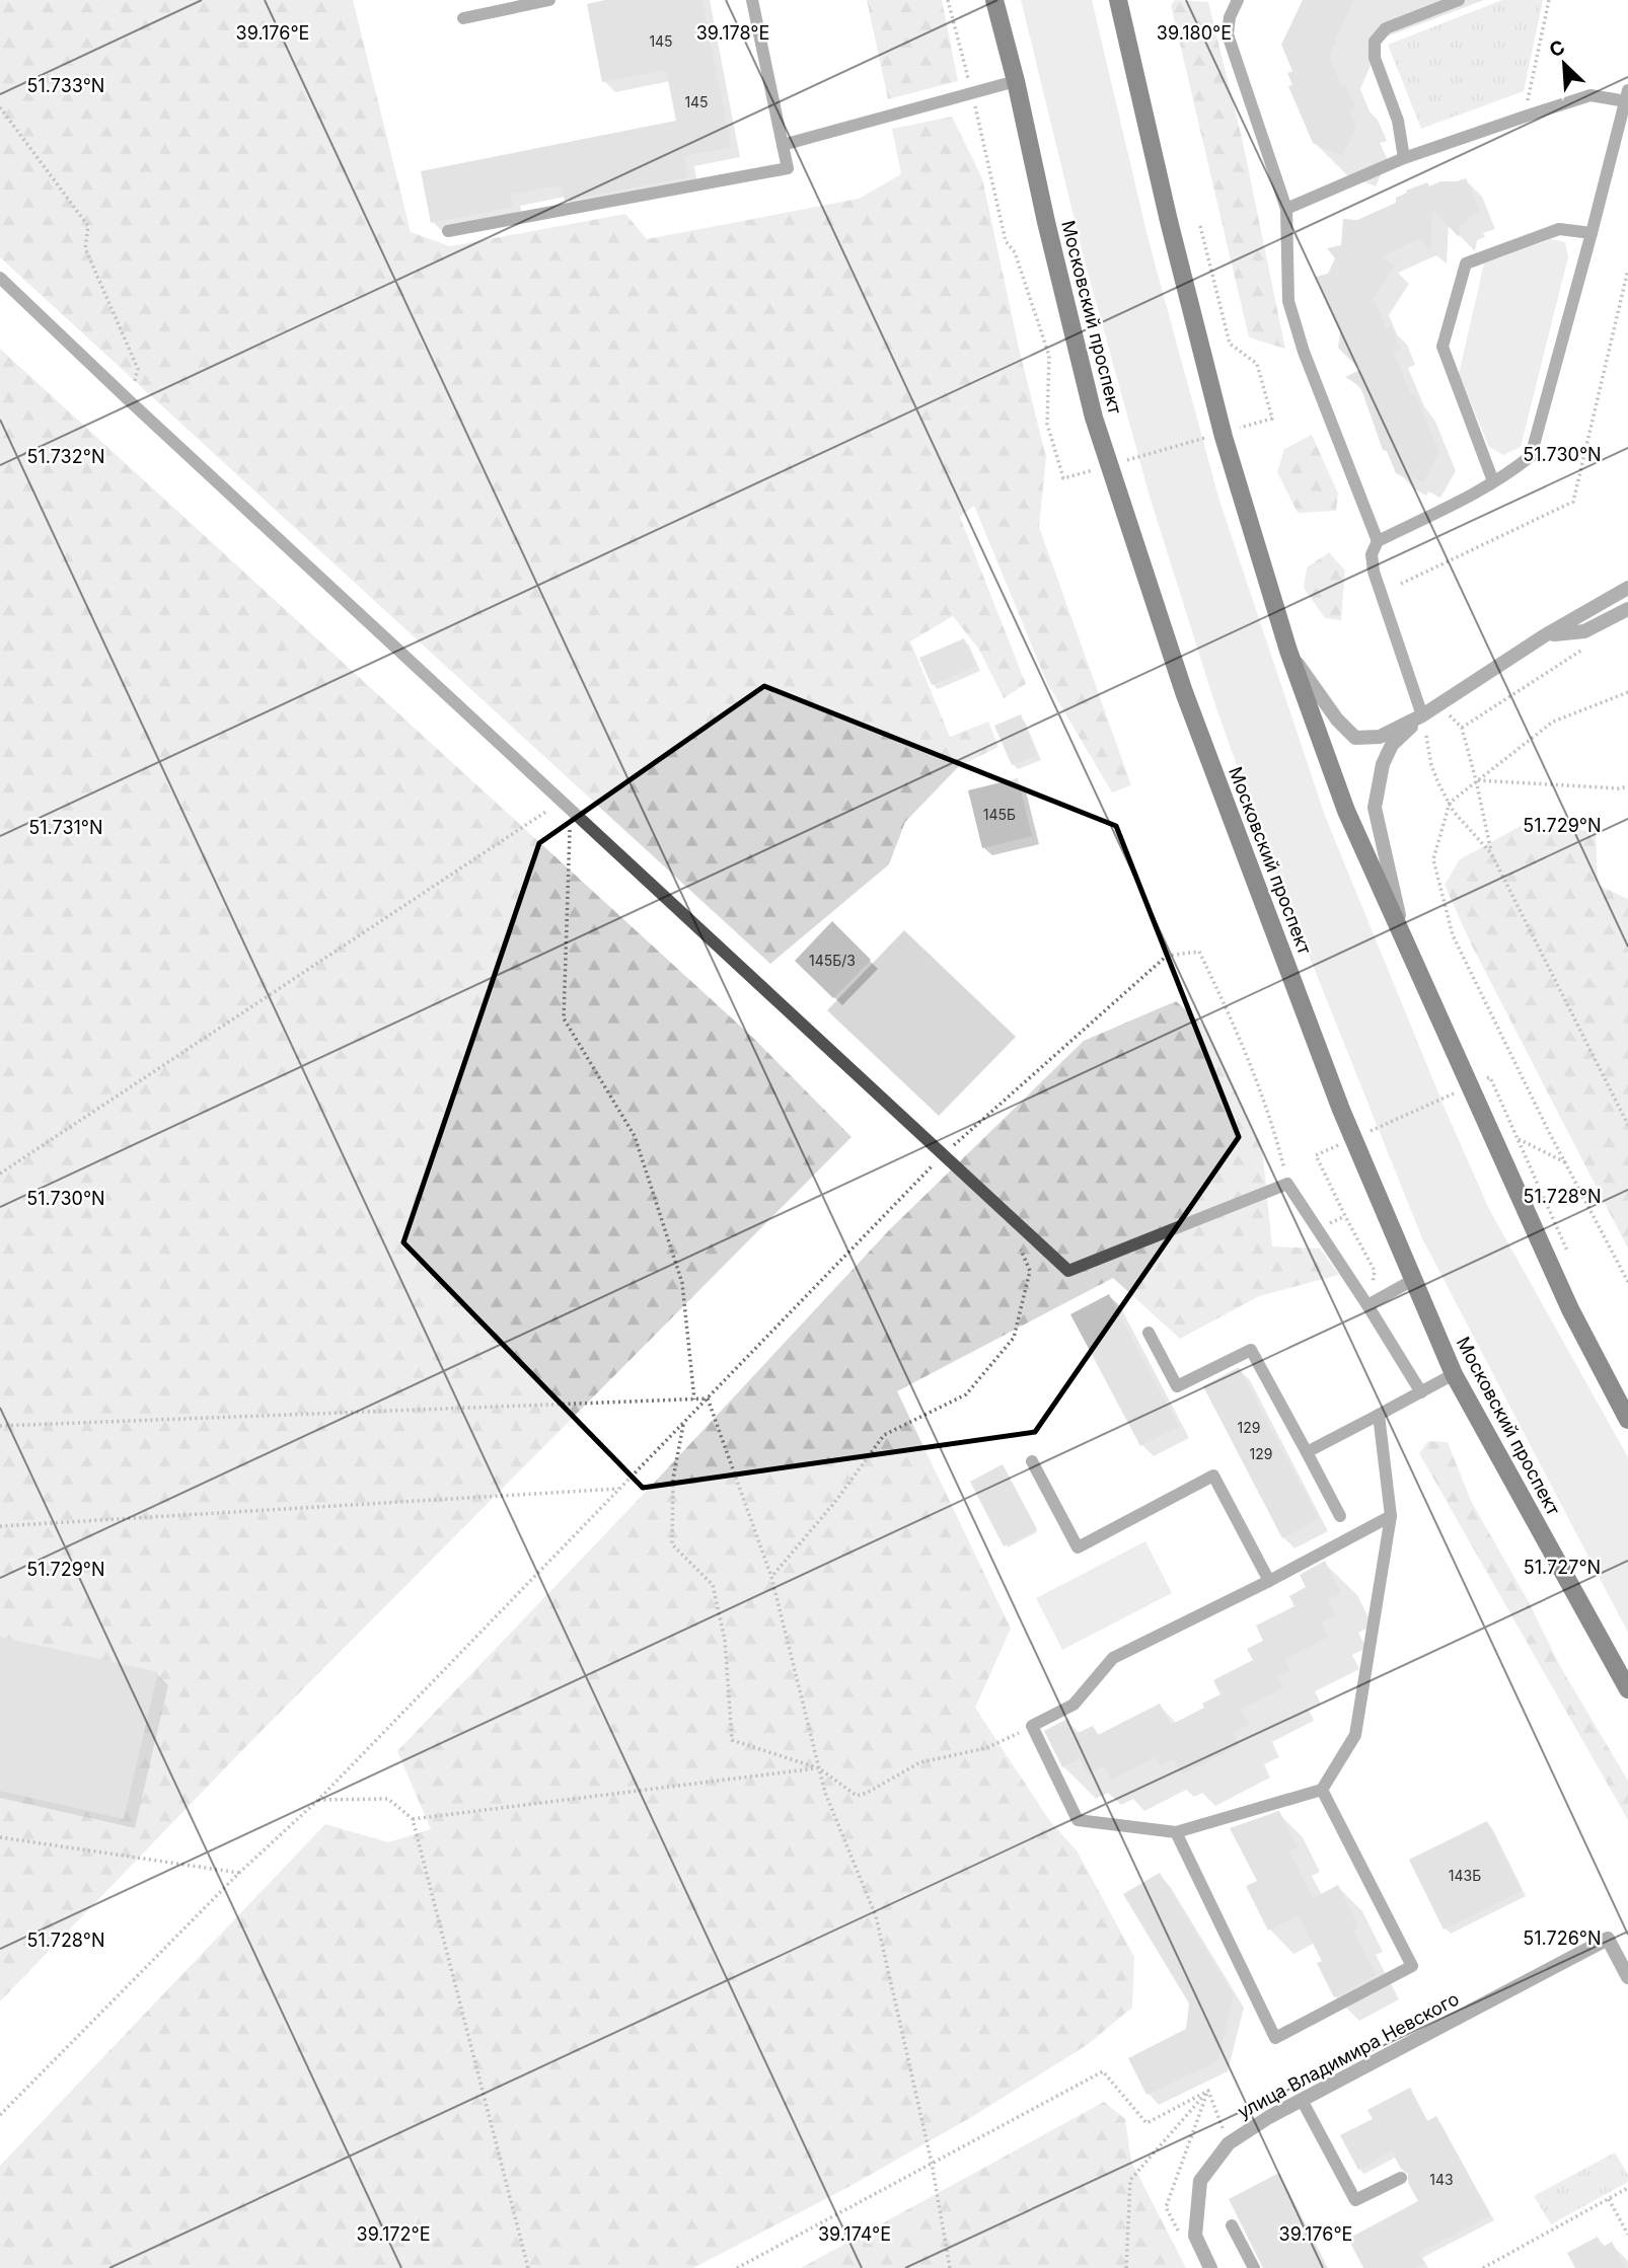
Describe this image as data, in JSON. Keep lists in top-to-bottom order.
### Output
{
  "streets": {
    "main road": ["Московский проспект"],
    "street": ["улица Владимира Невского"]
  },
  "house_numbers": [
    "145",
    "145",
    "145Б",
    "145Б/3",
    "129",
    "129",
    "143Б",
    "143"
  ],
  "north": "top left",
  "coordinates": [
    "39.178°E",
    "39.176°E",
    "39.180°E",
    "51.733°N",
    "51.730°N",
    "51.732°N",
    "51.729°N",
    "51.731°N",
    "51.728°N",
    "51.727°N",
    "51.726°N",
    "39.172°E",
    "39.174°E"
  ]
}
